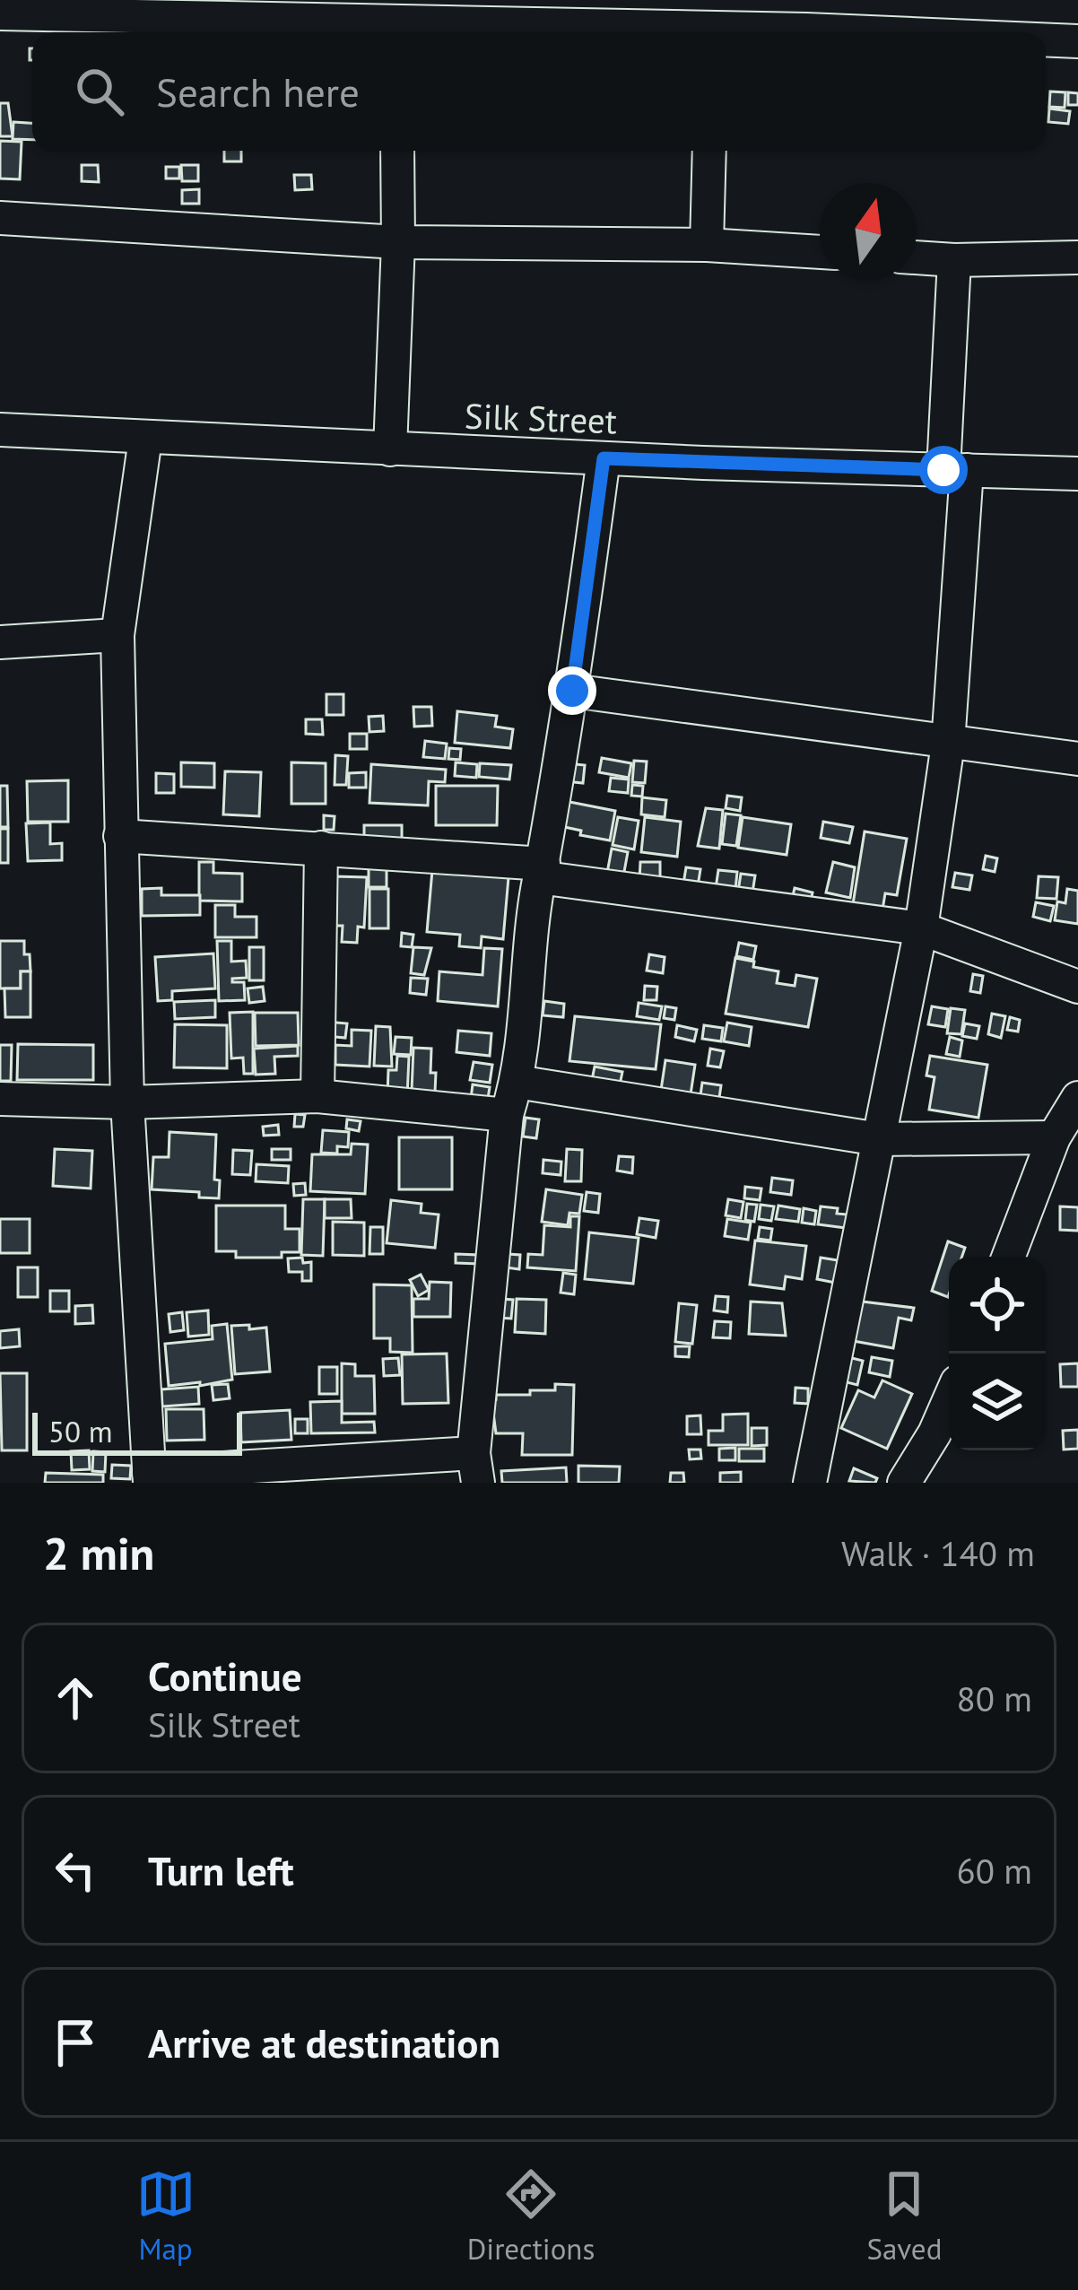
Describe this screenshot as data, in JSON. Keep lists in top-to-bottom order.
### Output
{
  "streets": {
    "street": ["Silk Street"]
  },
  "scale_bar": "50 m",
  "north": "top",
  "page": {
    "search": "Search here",
    "scale": "50 m",
    "heading": ["2 min", "Walk · 140 m"],
    "list": [
      ["Continue", "Silk Street", "80 m"],
      ["Turn left", "60 m"],
      "Arrive at destination"
    ],
    "nav": ["Map", "Directions", "Saved"]
  }
}
